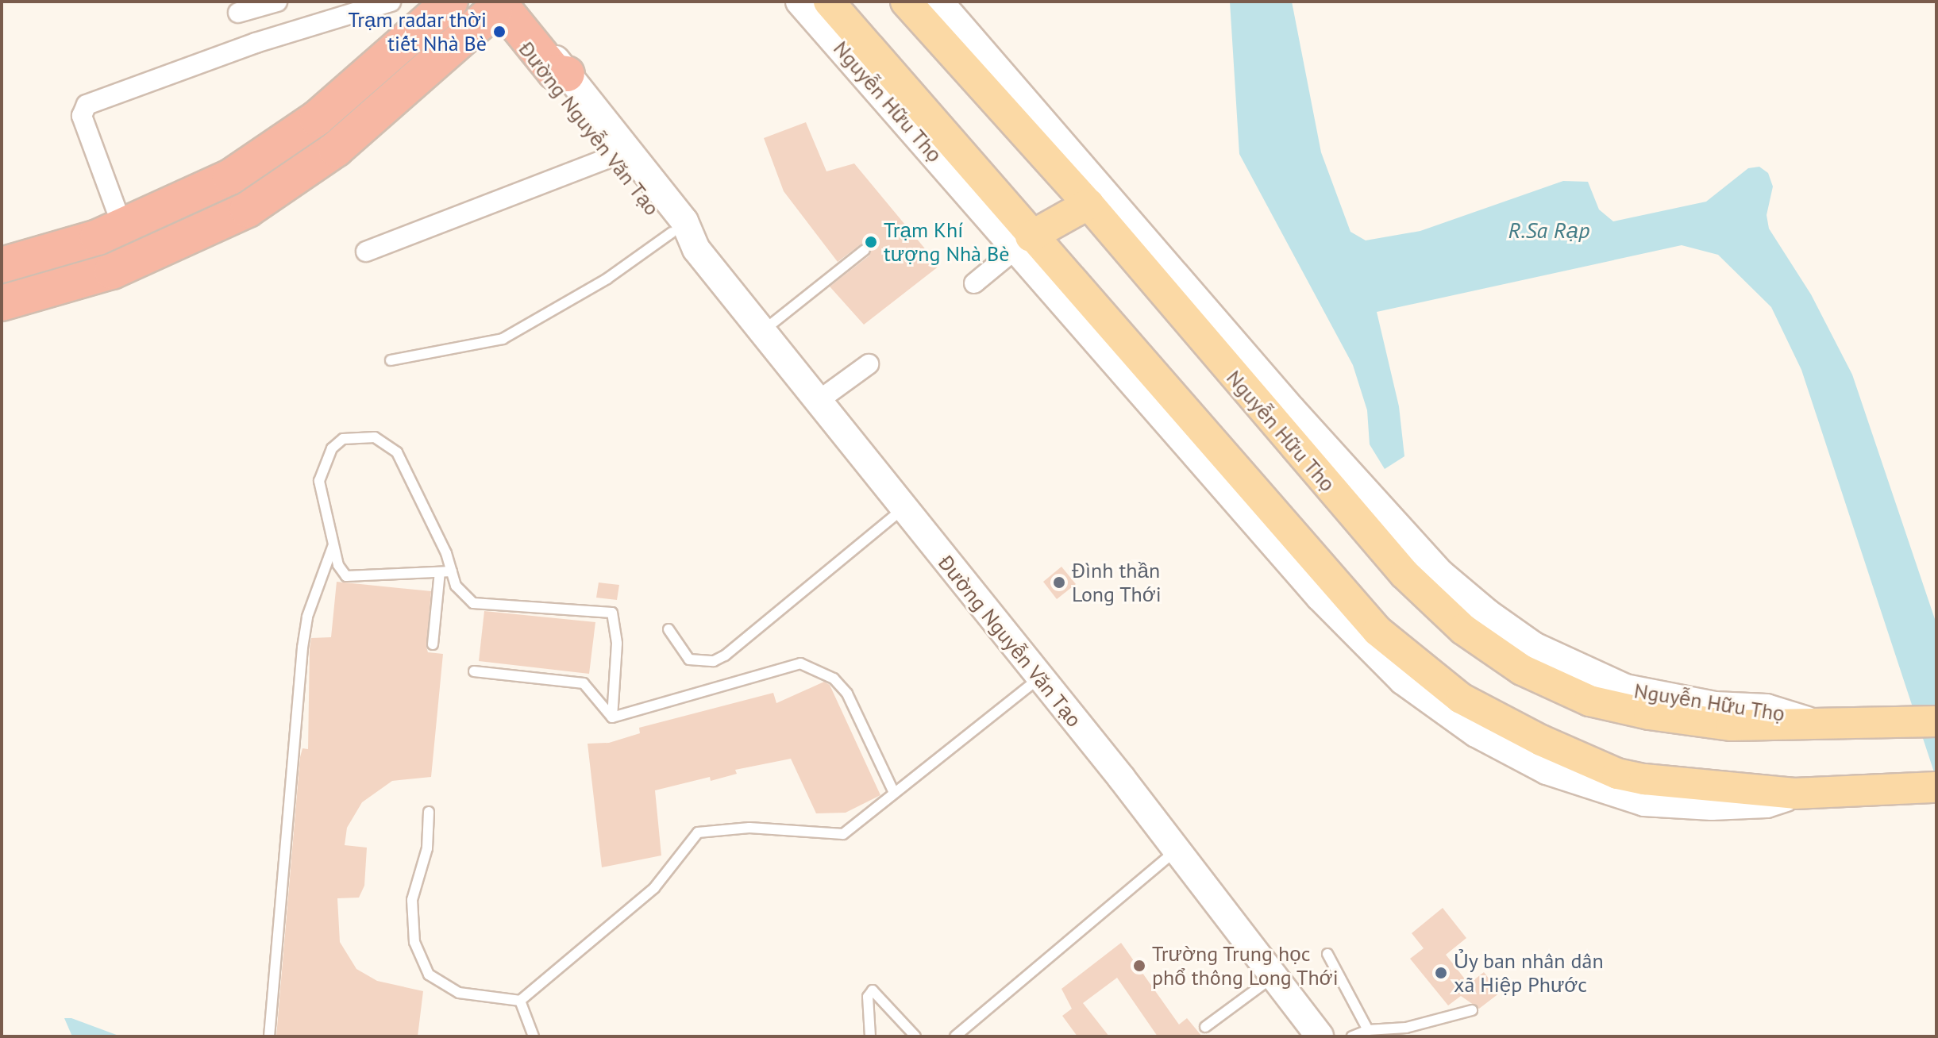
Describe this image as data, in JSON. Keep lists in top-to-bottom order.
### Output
{
  "streets": {
    "main road": ["Nguyễn Hữu Thọ", "Đường Nguyễn Văn Tạo"]
  },
  "water": ["R.Sa Rạp"],
  "places": [
    "Trạm radar thời tiết Nhà Bè",
    "Trạm Khí tượng Nhà Bè",
    "Đình thần Long Thới",
    "Trường Trung học phổ thông Long Thới",
    "Ủy ban nhân dân xã Hiệp Phước"
  ]
}
